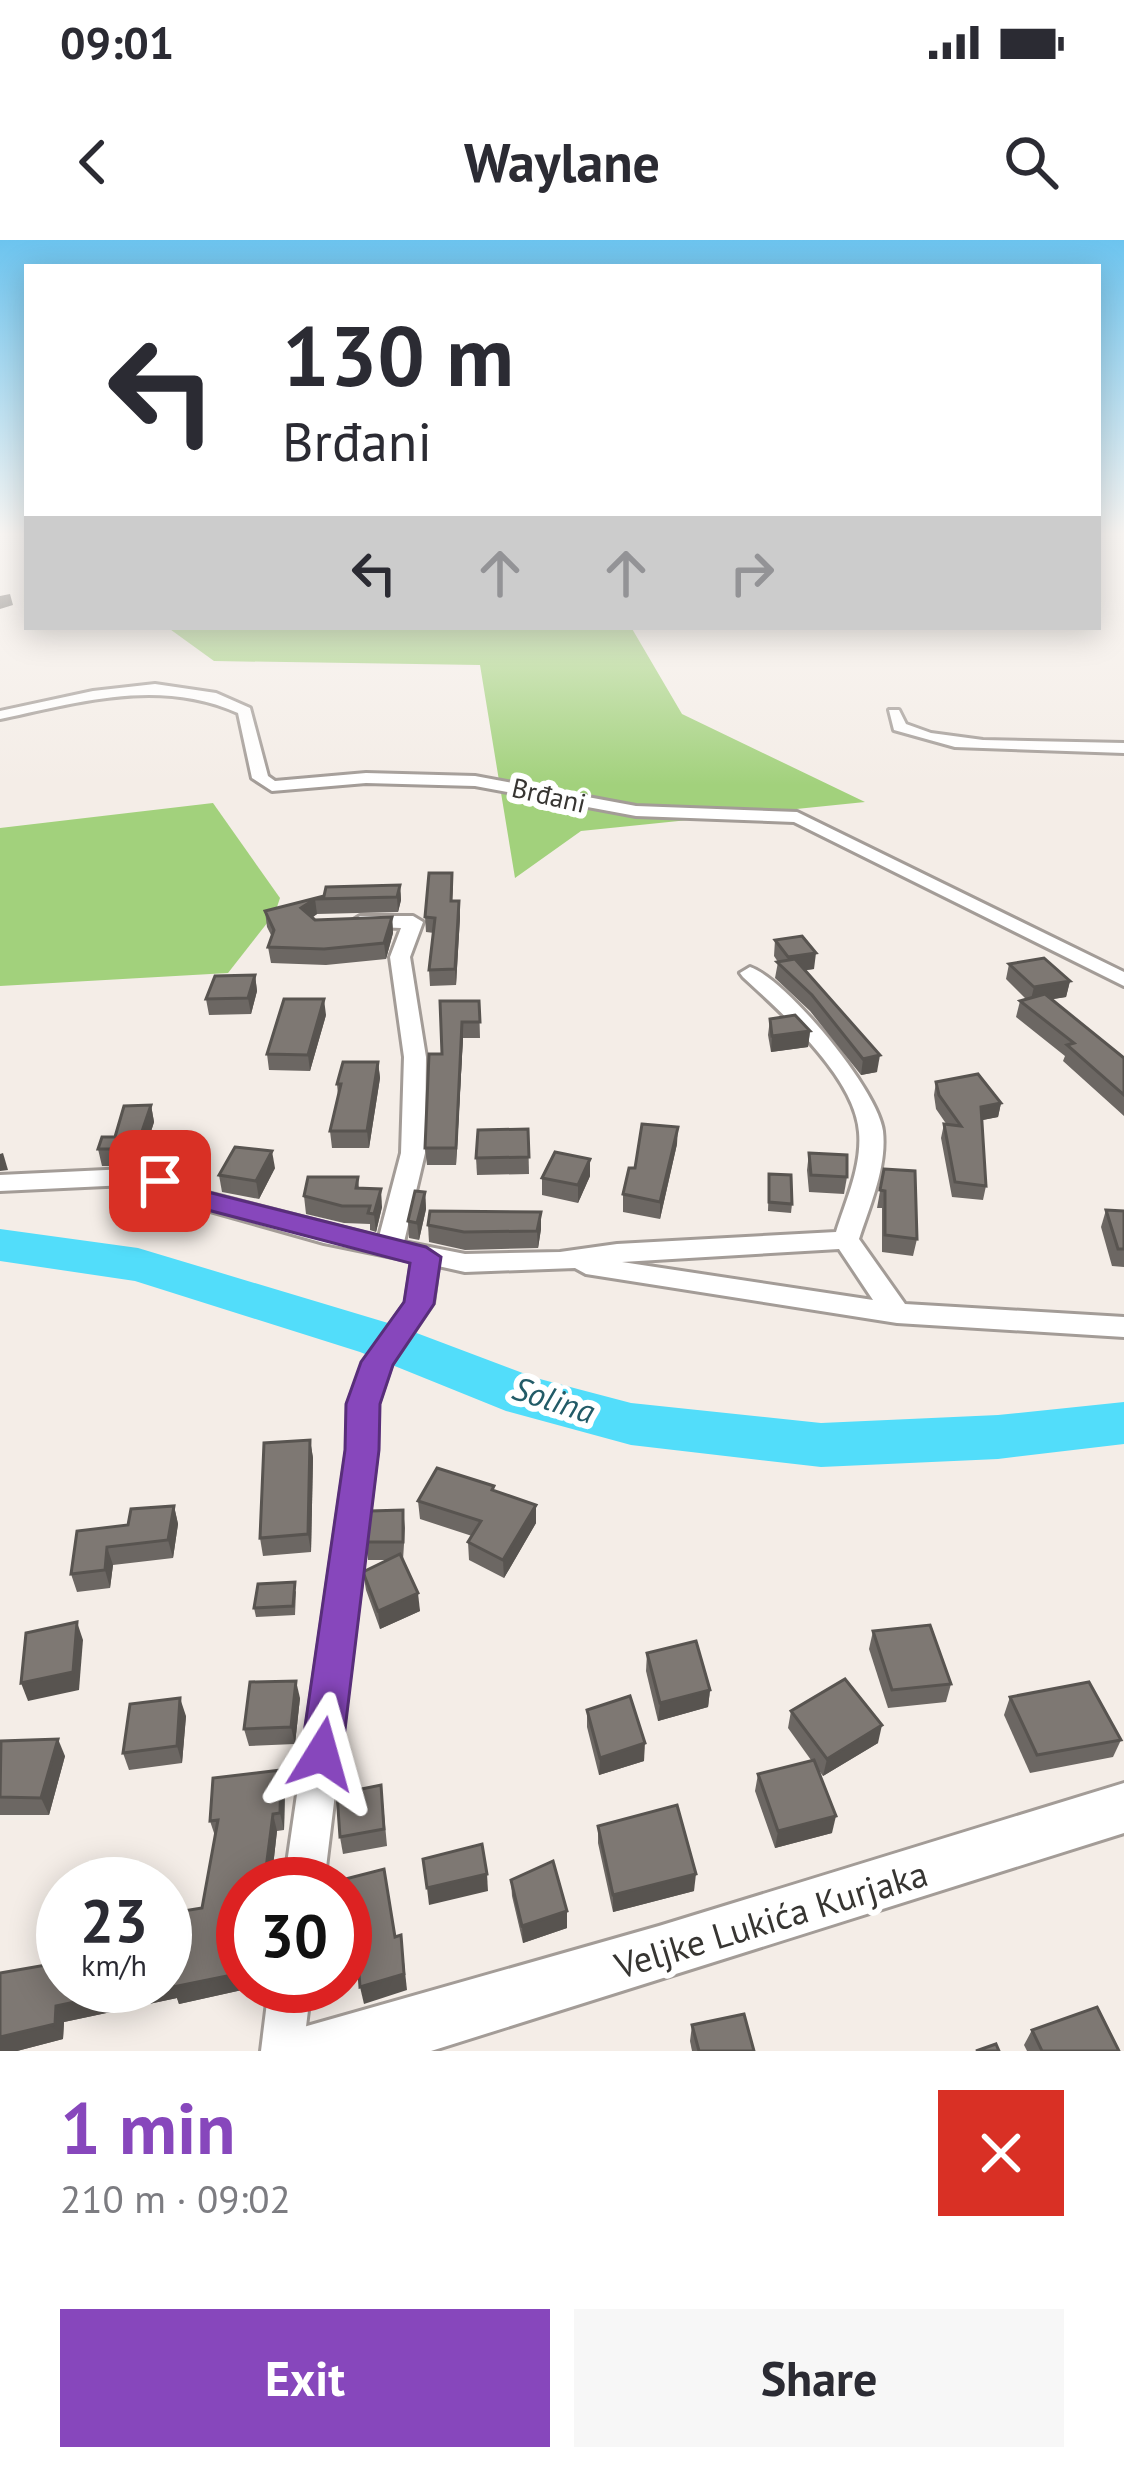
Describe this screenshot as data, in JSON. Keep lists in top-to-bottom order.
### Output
{
  "streets": {
    "main road": ["Veljke Lukića Kurjaka"],
    "street": ["Brđani"]
  },
  "water": ["Solina"],
  "page": {
    "status": "09:01",
    "header": "Waylane",
    "turn": ["130 m", "Brđani"],
    "speed": "23 km/h",
    "limit": "30",
    "heading": ["1 min", "210 m · 09:02"],
    "buttons": ["Exit", "Share"]
  }
}
